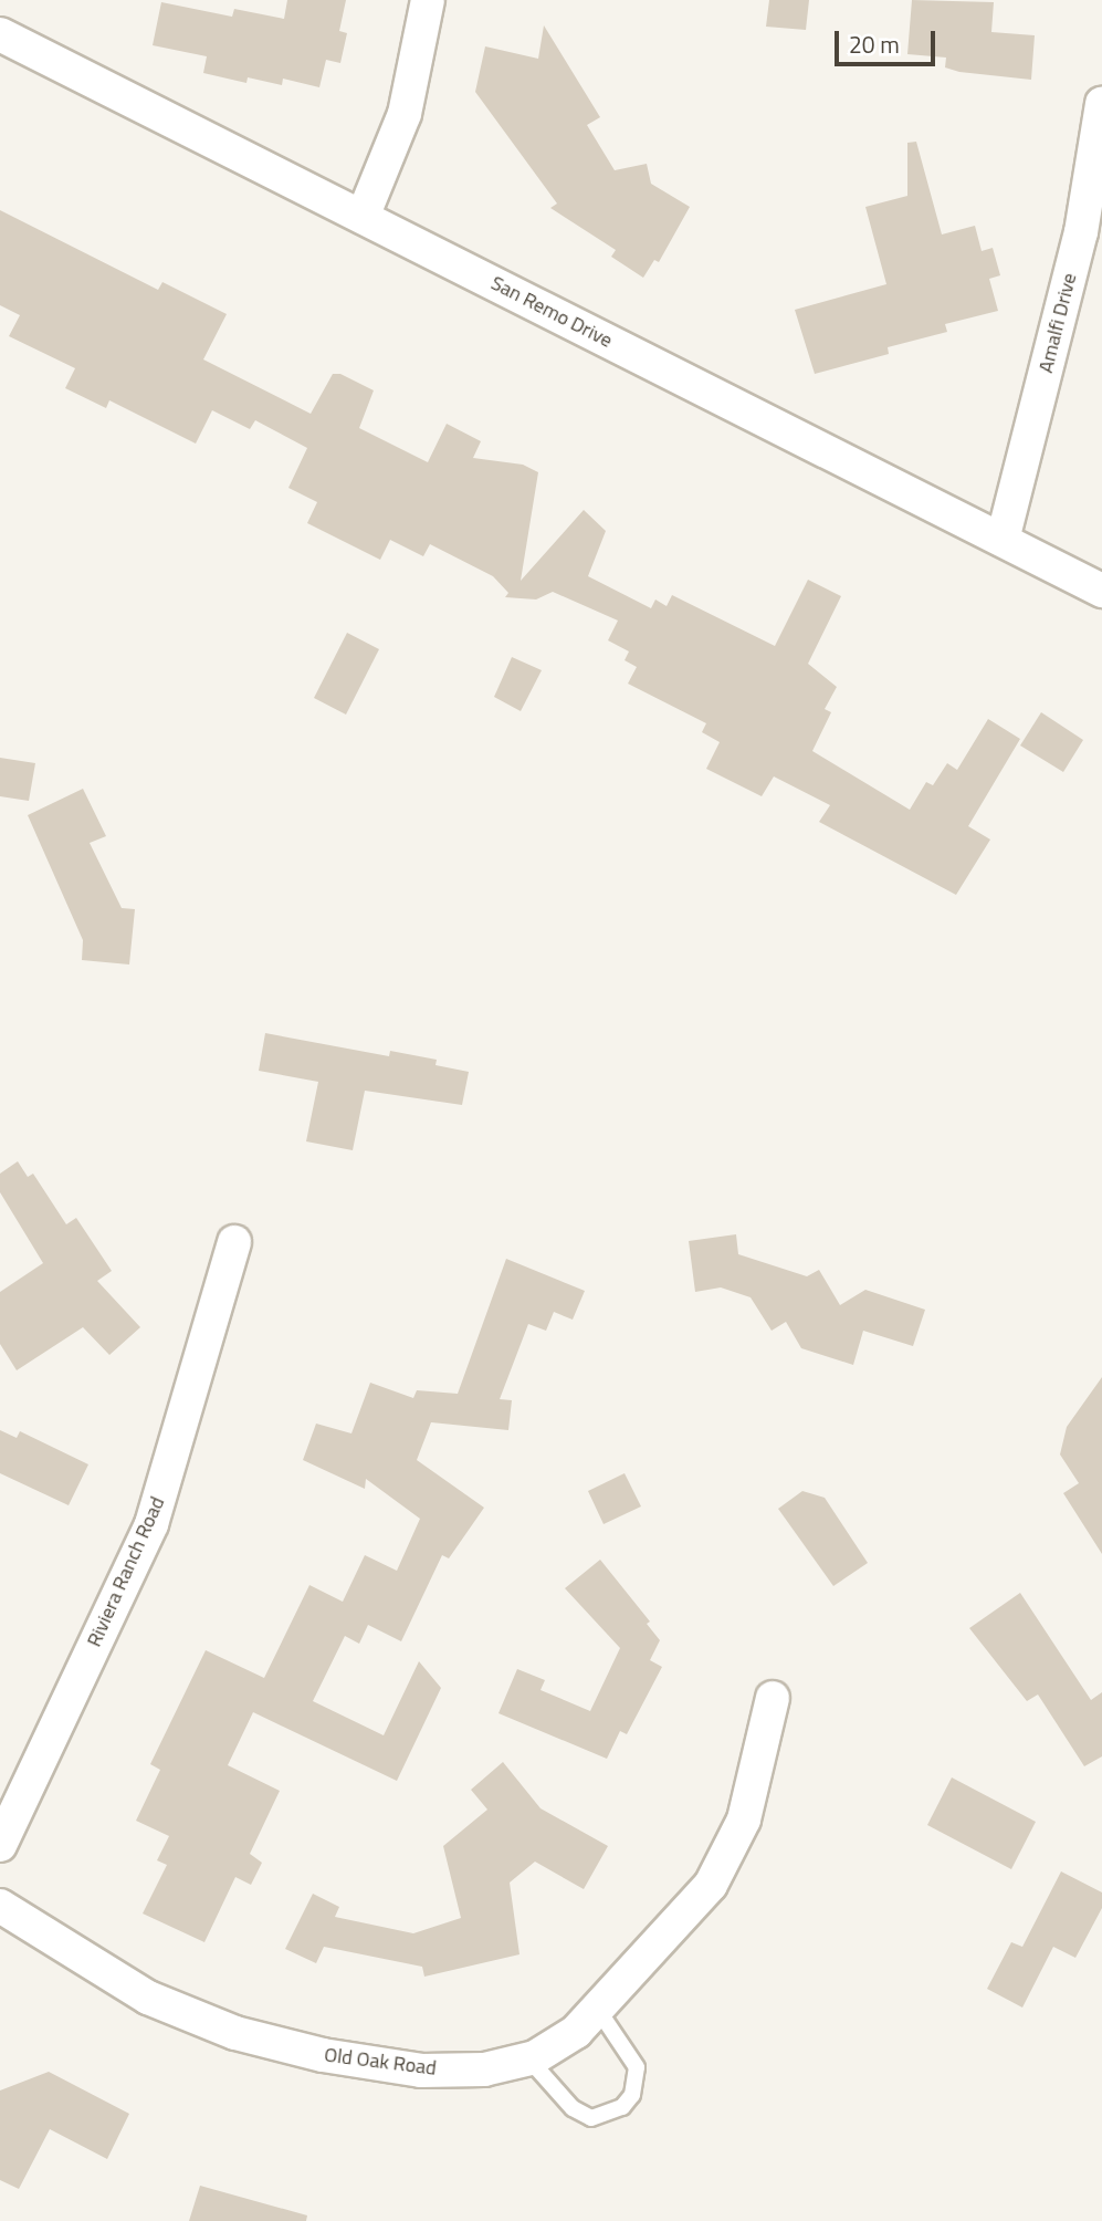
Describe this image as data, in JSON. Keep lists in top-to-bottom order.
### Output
{
  "streets": {
    "street": [
      "San Remo Drive",
      "Amalfi Drive",
      "Riviera Ranch Road",
      "Old Oak Road"
    ]
  },
  "crossings": [
    ["San Remo Drive", "Amalfi Drive"]
  ],
  "scale_bar": "20 m"
}
